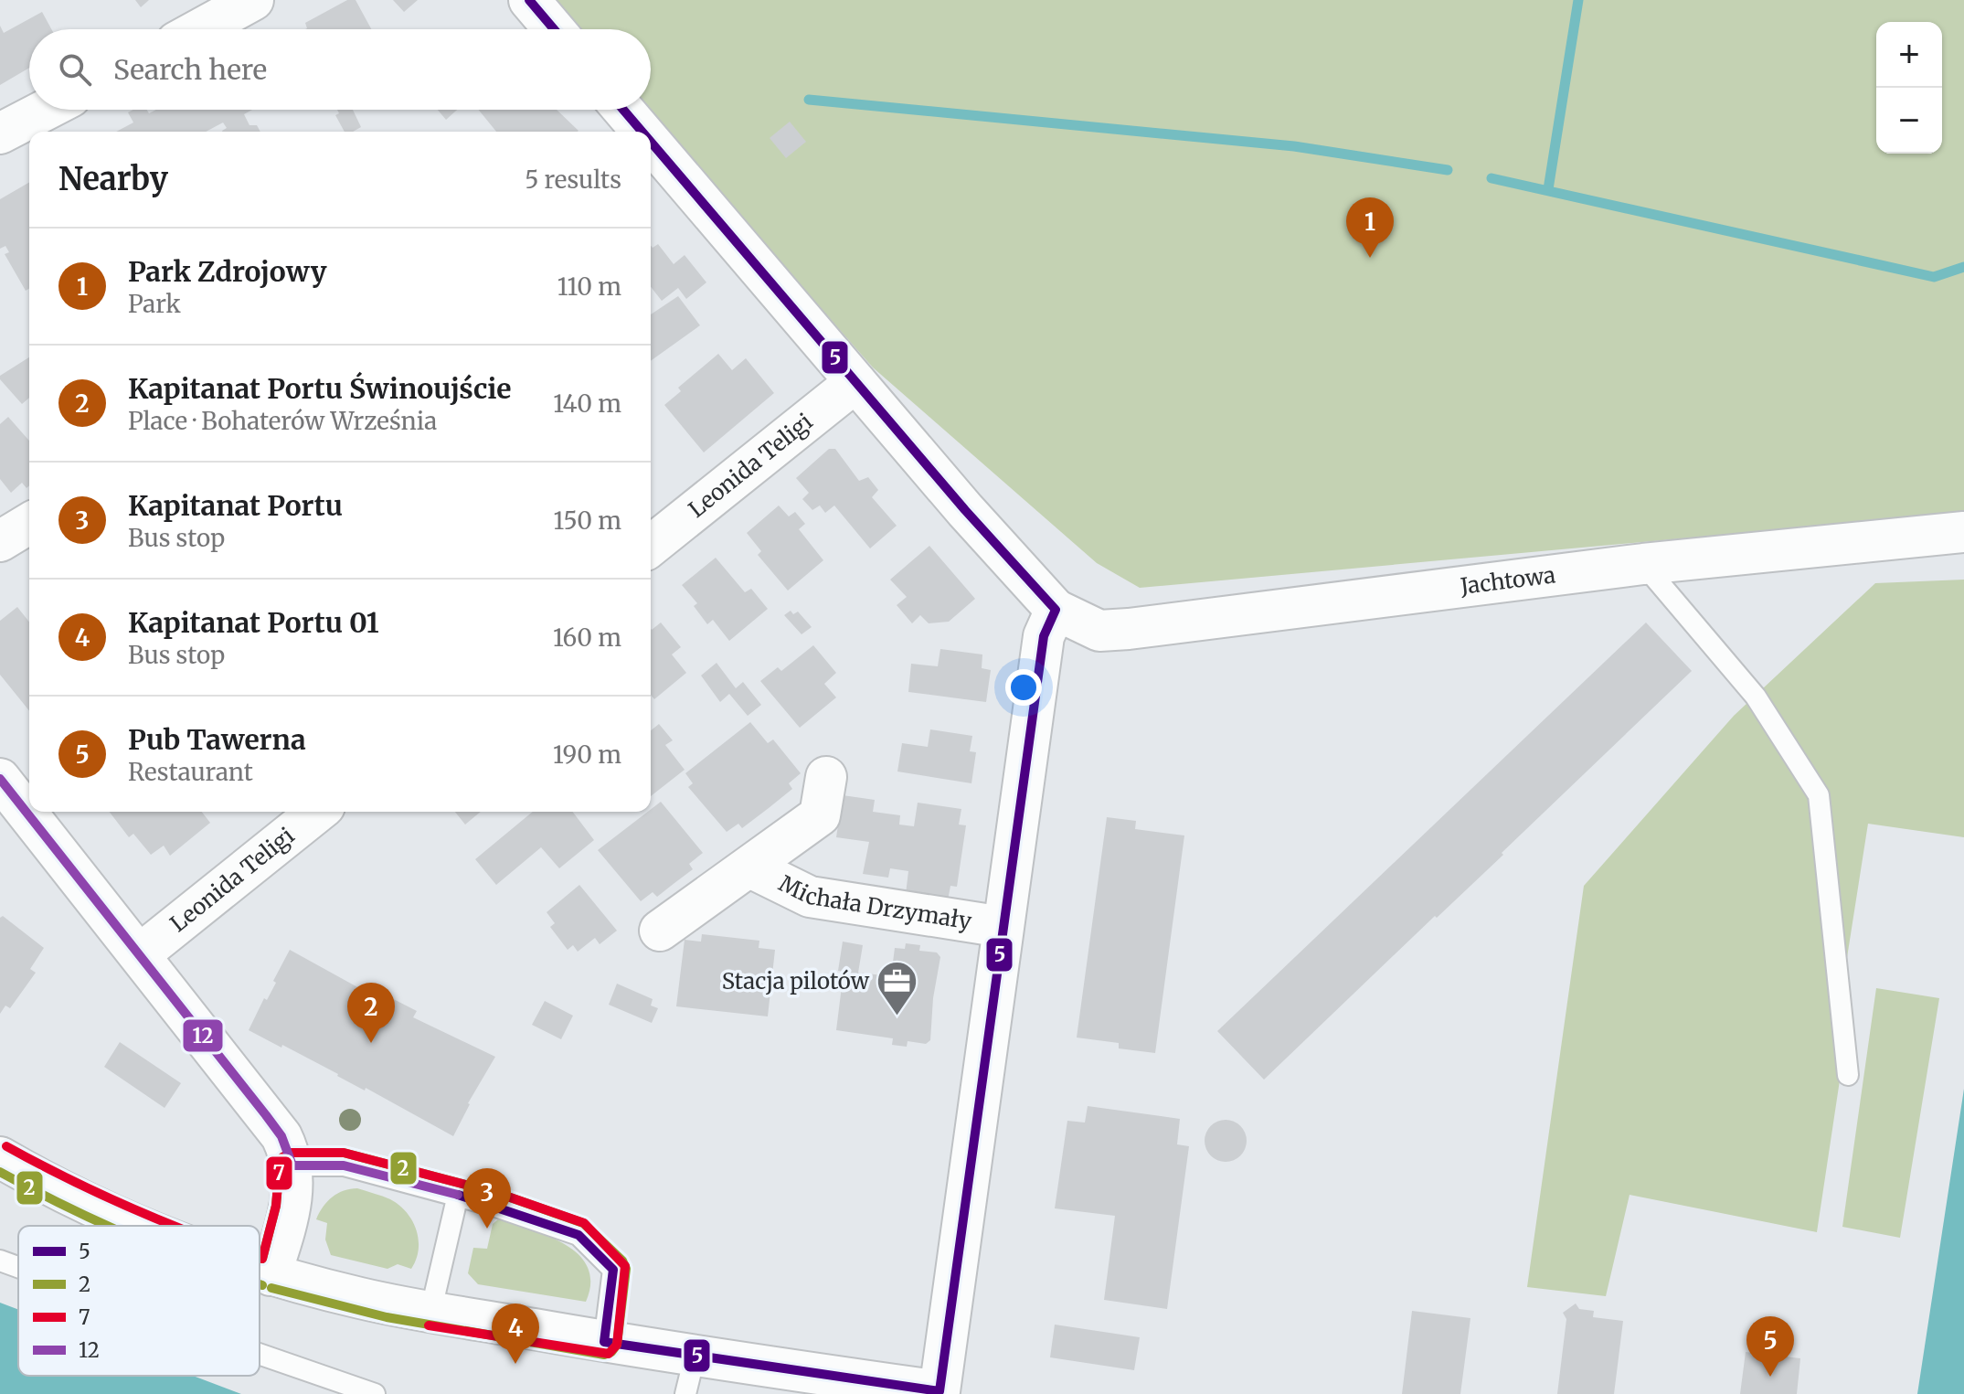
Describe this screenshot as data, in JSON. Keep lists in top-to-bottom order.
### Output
{
  "streets": {
    "street": ["Leonida Teligi", "Jachtowa", "Michała Drzymały"]
  },
  "places": {
    "office": ["Stacja pilotów"]
  },
  "lines": [
    "transit line 5",
    "transit line 12",
    "transit line 7",
    "transit line 2"
  ],
  "legend": [
    "5",
    "2",
    "7",
    "12"
  ],
  "page": {
    "map_buttons": ["+", "−"],
    "search": "Search here",
    "heading": ["Nearby", "5 results"],
    "pins": [
      "1",
      "2",
      "3",
      "4",
      "5"
    ],
    "list": [
      {
        "mark": "1",
        "name": "Park Zdrojowy",
        "note": "Park",
        "value": "110 m"
      },
      {
        "mark": "2",
        "name": "Kapitanat Portu Świnoujście",
        "note": "Place · Bohaterów Września",
        "value": "140 m"
      },
      {
        "mark": "3",
        "name": "Kapitanat Portu",
        "note": "Bus stop",
        "value": "150 m"
      },
      {
        "mark": "4",
        "name": "Kapitanat Portu 01",
        "note": "Bus stop",
        "value": "160 m"
      },
      {
        "mark": "5",
        "name": "Pub Tawerna",
        "note": "Restaurant",
        "value": "190 m"
      }
    ]
  }
}
